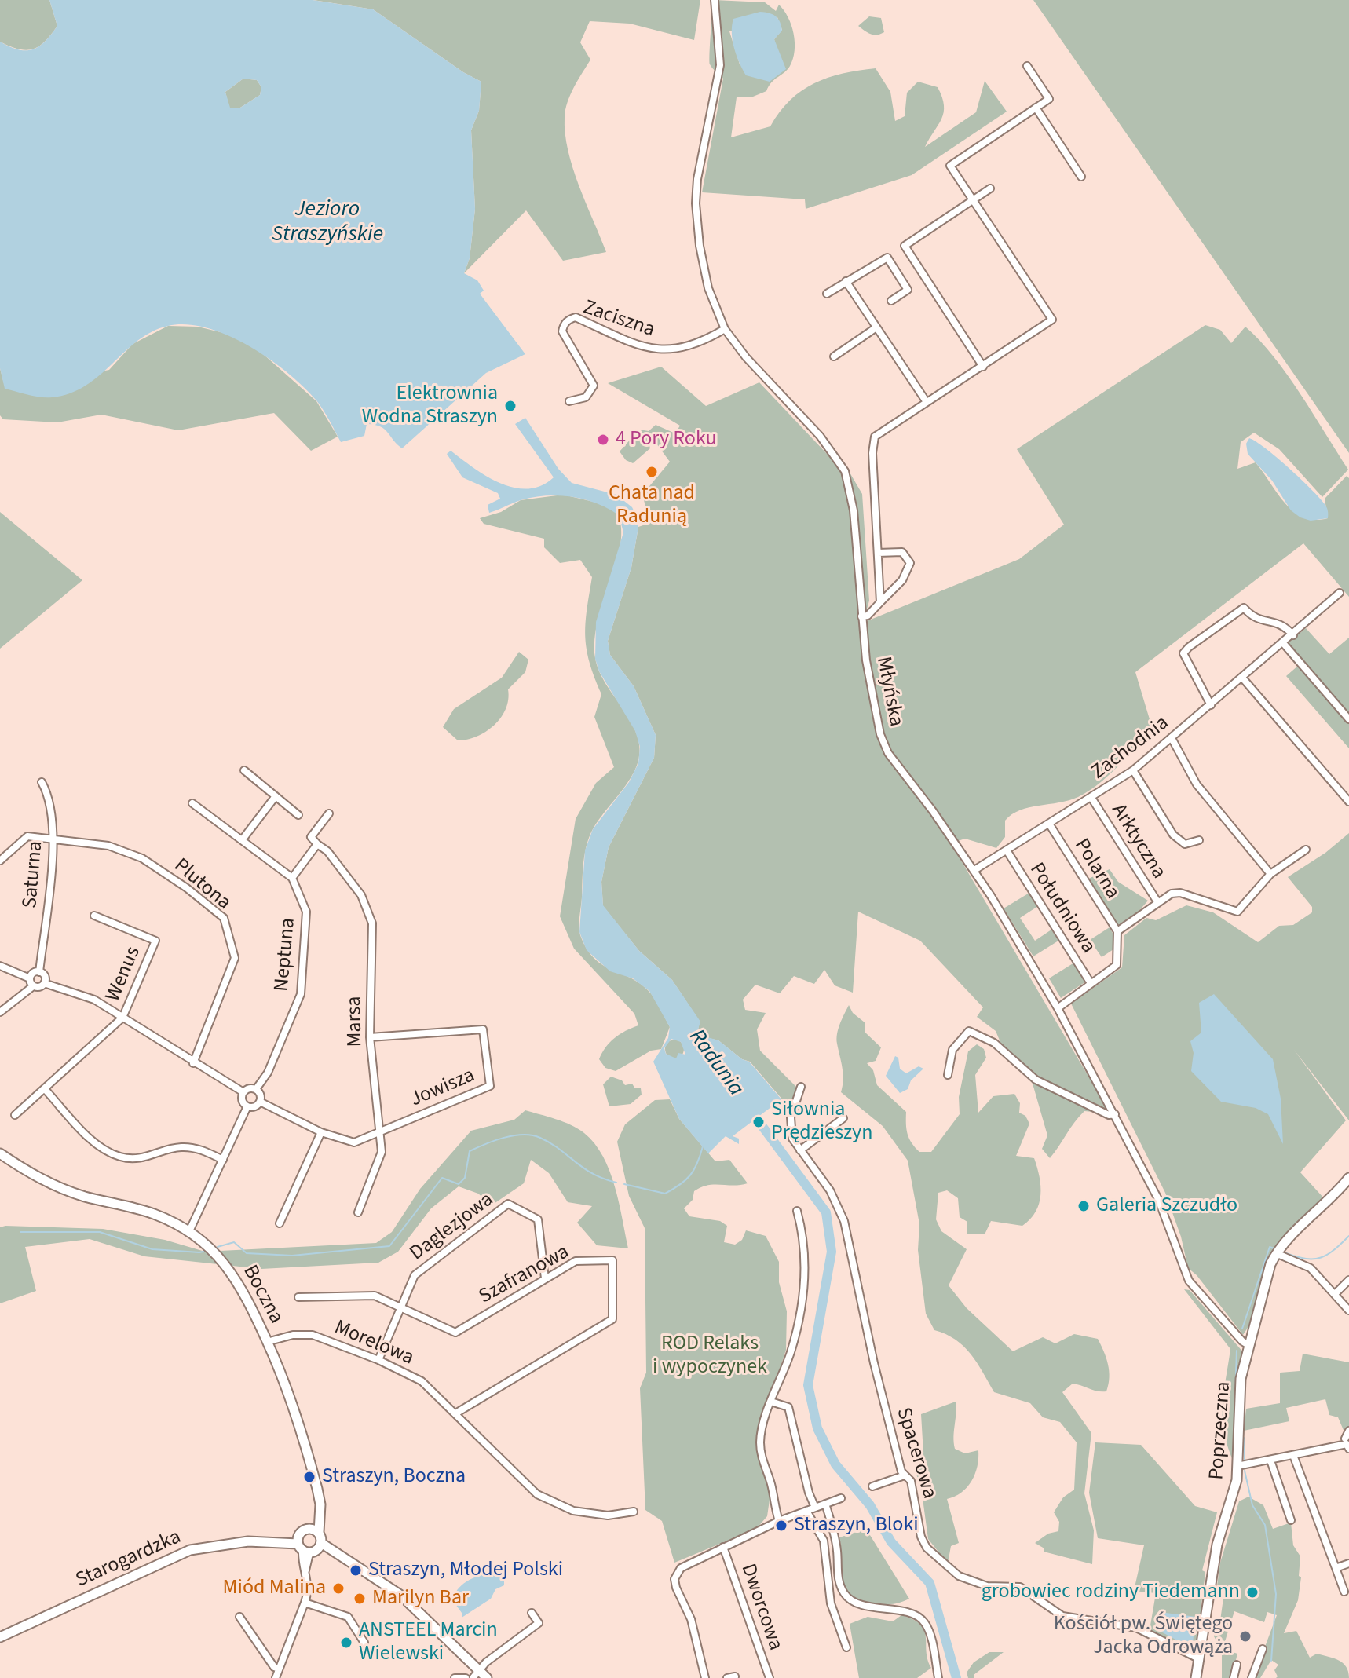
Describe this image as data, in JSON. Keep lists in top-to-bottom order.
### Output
{
  "streets": {
    "street": [
      "Zaciszna",
      "Młyńska",
      "Zachodnia",
      "Arktyczna",
      "Polarna",
      "Saturna",
      "Plutona",
      "Południowa",
      "Neptuna",
      "Wenus",
      "Marsa",
      "Jowisza",
      "Daglezjowa",
      "Szafranowa",
      "Boczna",
      "Morelowa",
      "Poprzeczna",
      "Spacerowa",
      "Starogardzka",
      "Dworcowa"
    ]
  },
  "crossings": [
    ["Zaciszna", "Młyńska"],
    ["Młyńska", "Zachodnia"],
    ["Młyńska", "Poprzeczna"],
    ["Zachodnia", "Arktyczna"],
    ["Zachodnia", "Polarna"],
    ["Zachodnia", "Południowa"],
    ["Saturna", "Plutona"],
    ["Neptuna", "Jowisza"],
    ["Marsa", "Jowisza"],
    ["Daglezjowa", "Szafranowa"],
    ["Daglezjowa", "Morelowa"],
    ["Szafranowa", "Morelowa"],
    ["Boczna", "Morelowa"],
    ["Poprzeczna", "Spacerowa"]
  ],
  "water": ["Jezioro Straszyńskie", "Radunia"],
  "parks": ["ROD Relaks i wypoczynek"],
  "places": [
    "Elektrownia Wodna Straszyn",
    "4 Pory Roku",
    "Chata nad Radunią",
    "Siłownia Prędzieszyn",
    "Galeria Szczudło",
    "Straszyn, Boczna",
    "Straszyn, Bloki",
    "Straszyn, Młodej Polski",
    "Miód Malina",
    "grobowiec rodziny Tiedemann",
    "Marilyn Bar",
    "Kościół pw. Świętego Jacka Odrowąża",
    "ANSTEEL Marcin Wielewski"
  ]
}
